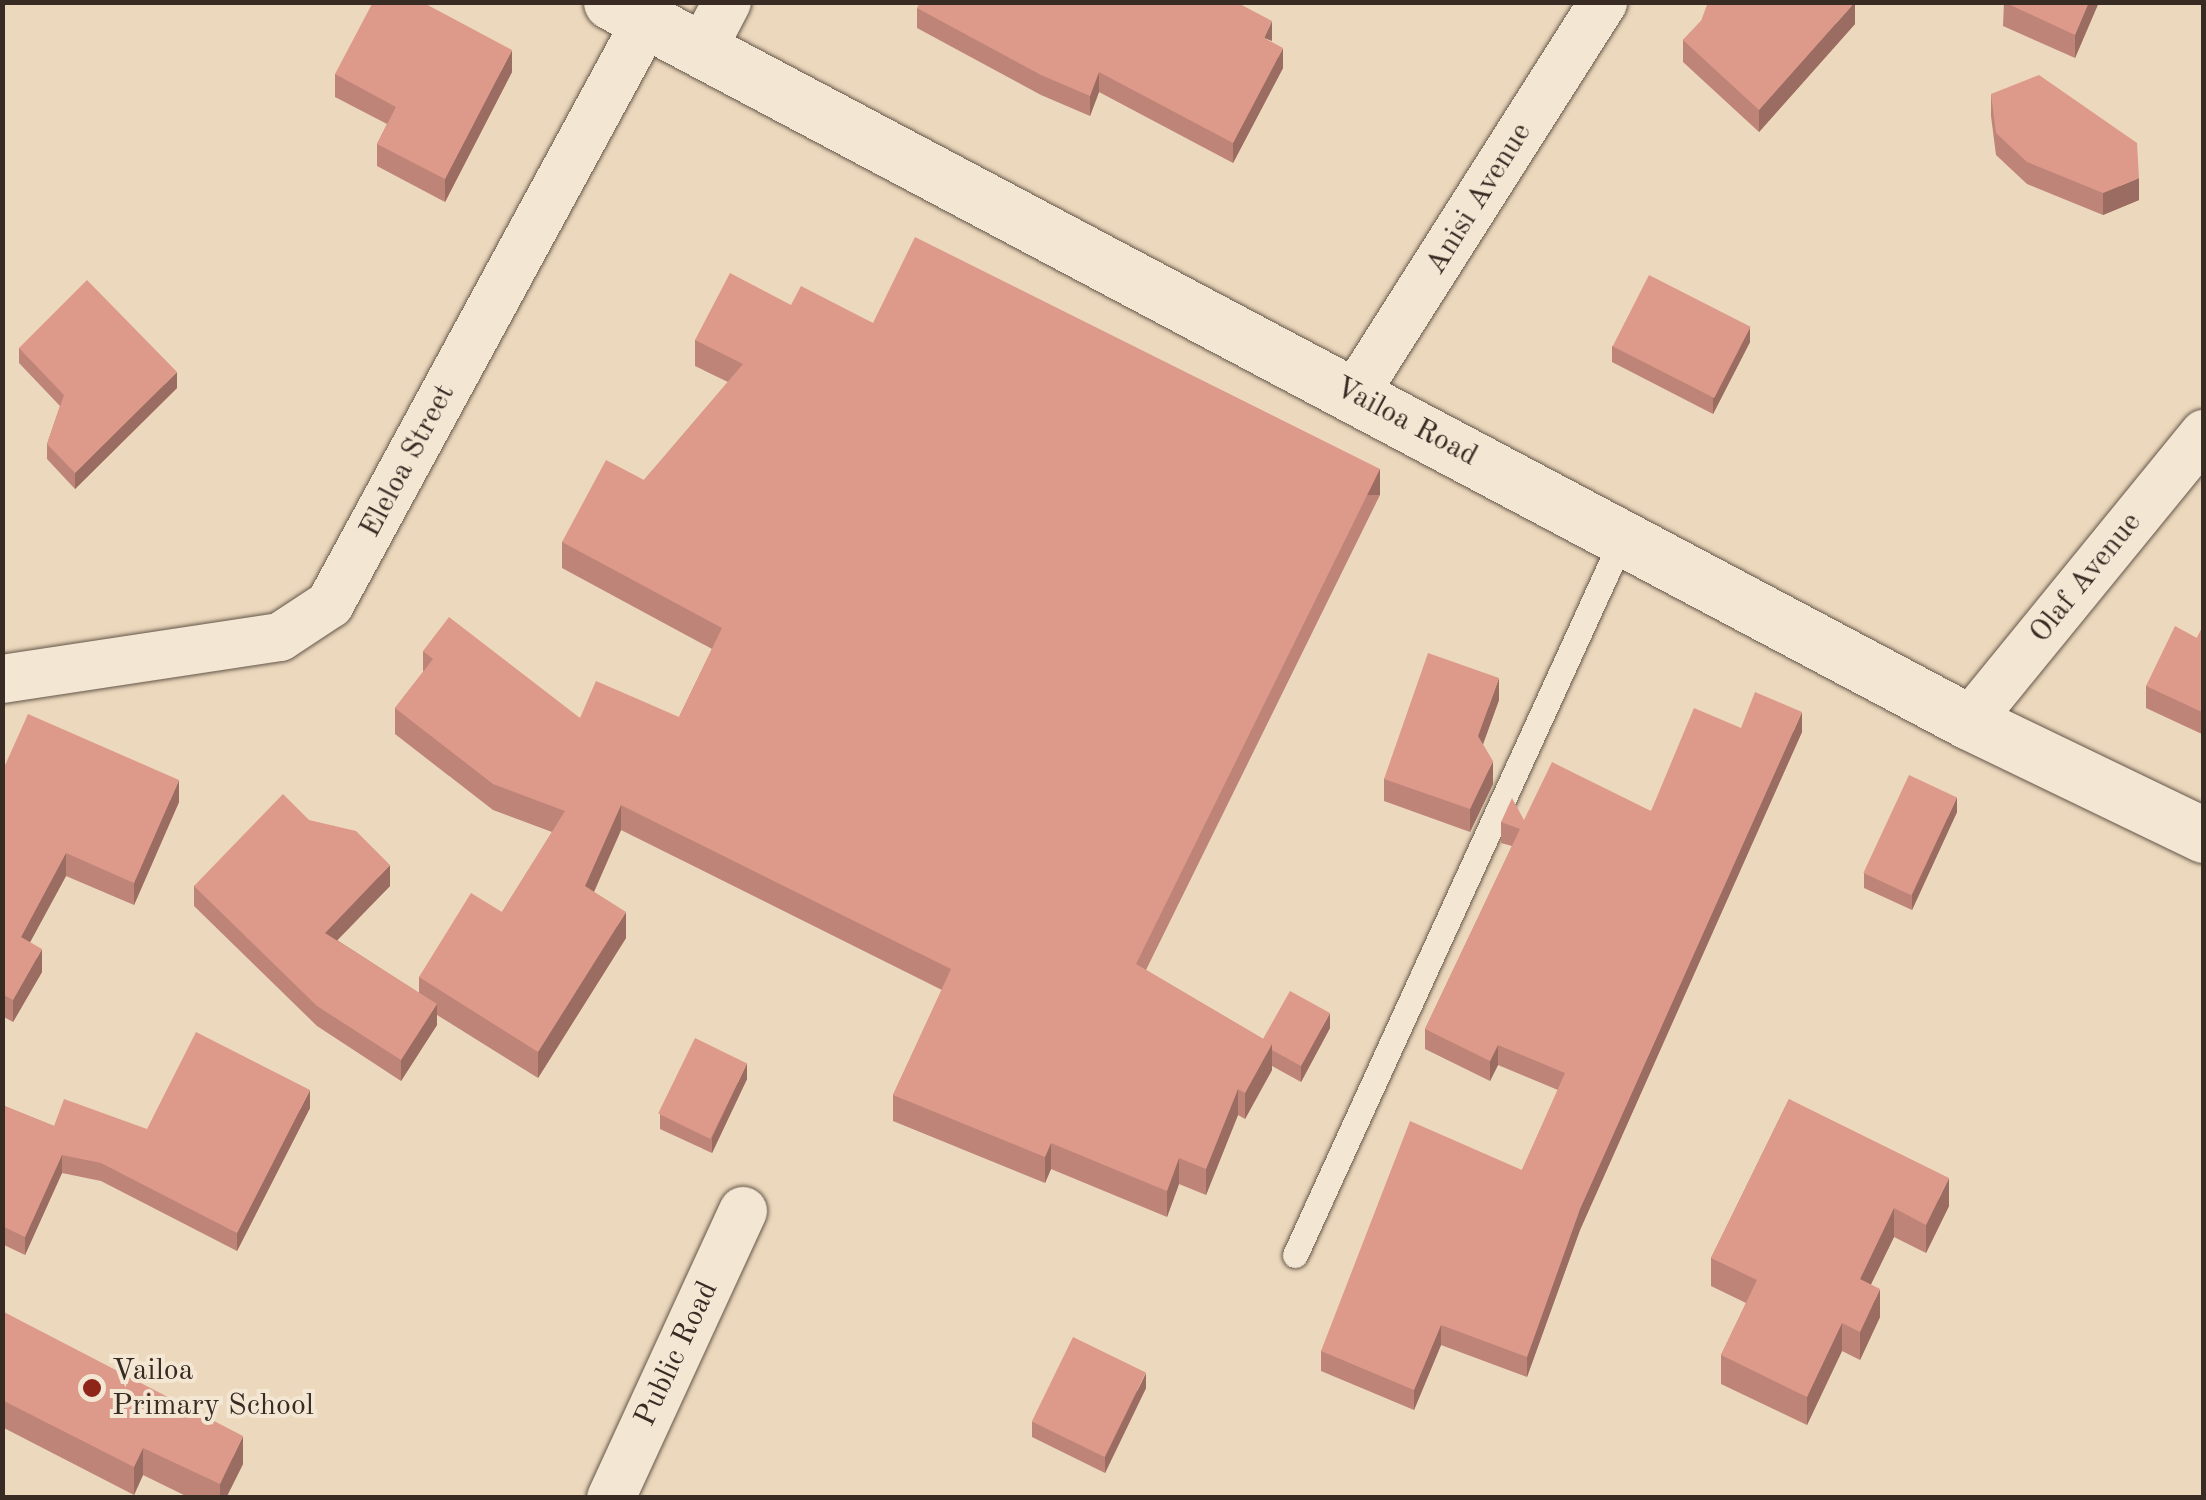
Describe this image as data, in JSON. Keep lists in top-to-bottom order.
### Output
{
  "streets": {
    "main road": ["Vailoa Road"],
    "street": [
      "Anisi Avenue",
      "Eleloa Street",
      "Olaf Avenue",
      "Public Road"
    ]
  },
  "crossings": [
    ["Anisi Avenue", "Vailoa Road"],
    ["Vailoa Road", "Eleloa Street"],
    ["Vailoa Road", "Olaf Avenue"]
  ],
  "places": ["Vailoa Primary School"]
}
